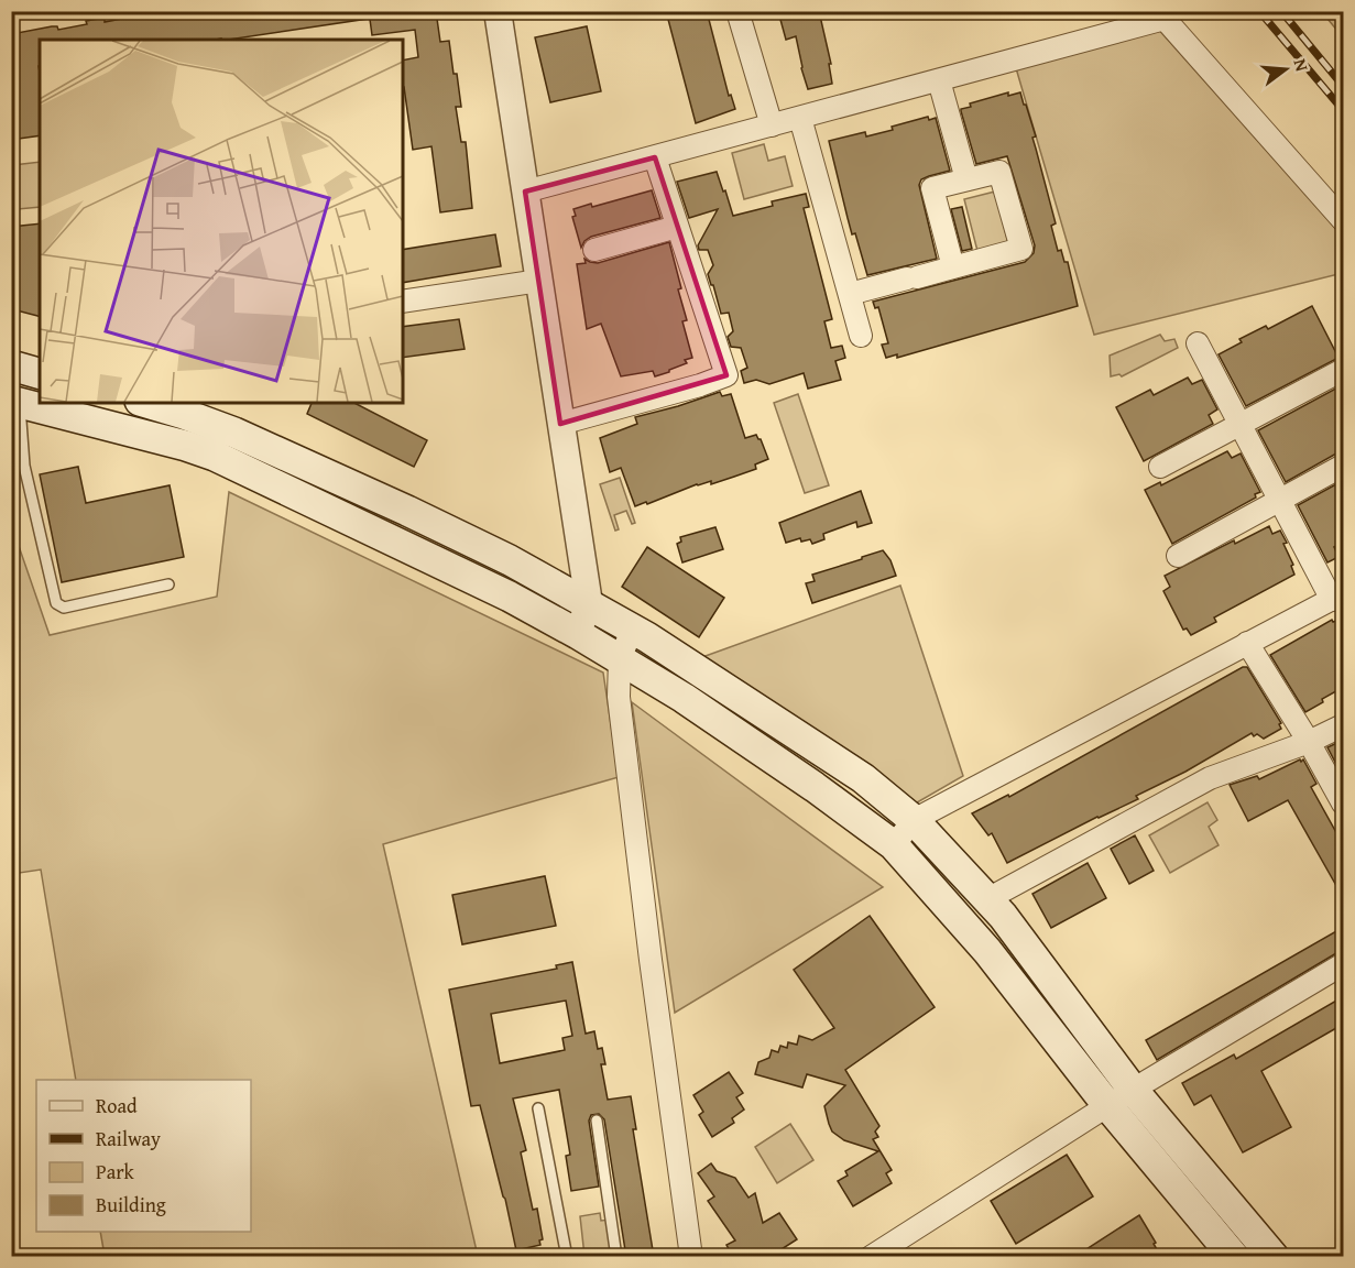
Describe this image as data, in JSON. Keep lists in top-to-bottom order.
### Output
{
  "legend": [
    "Road",
    "Railway",
    "Park",
    "Building"
  ],
  "north": "right"
}
